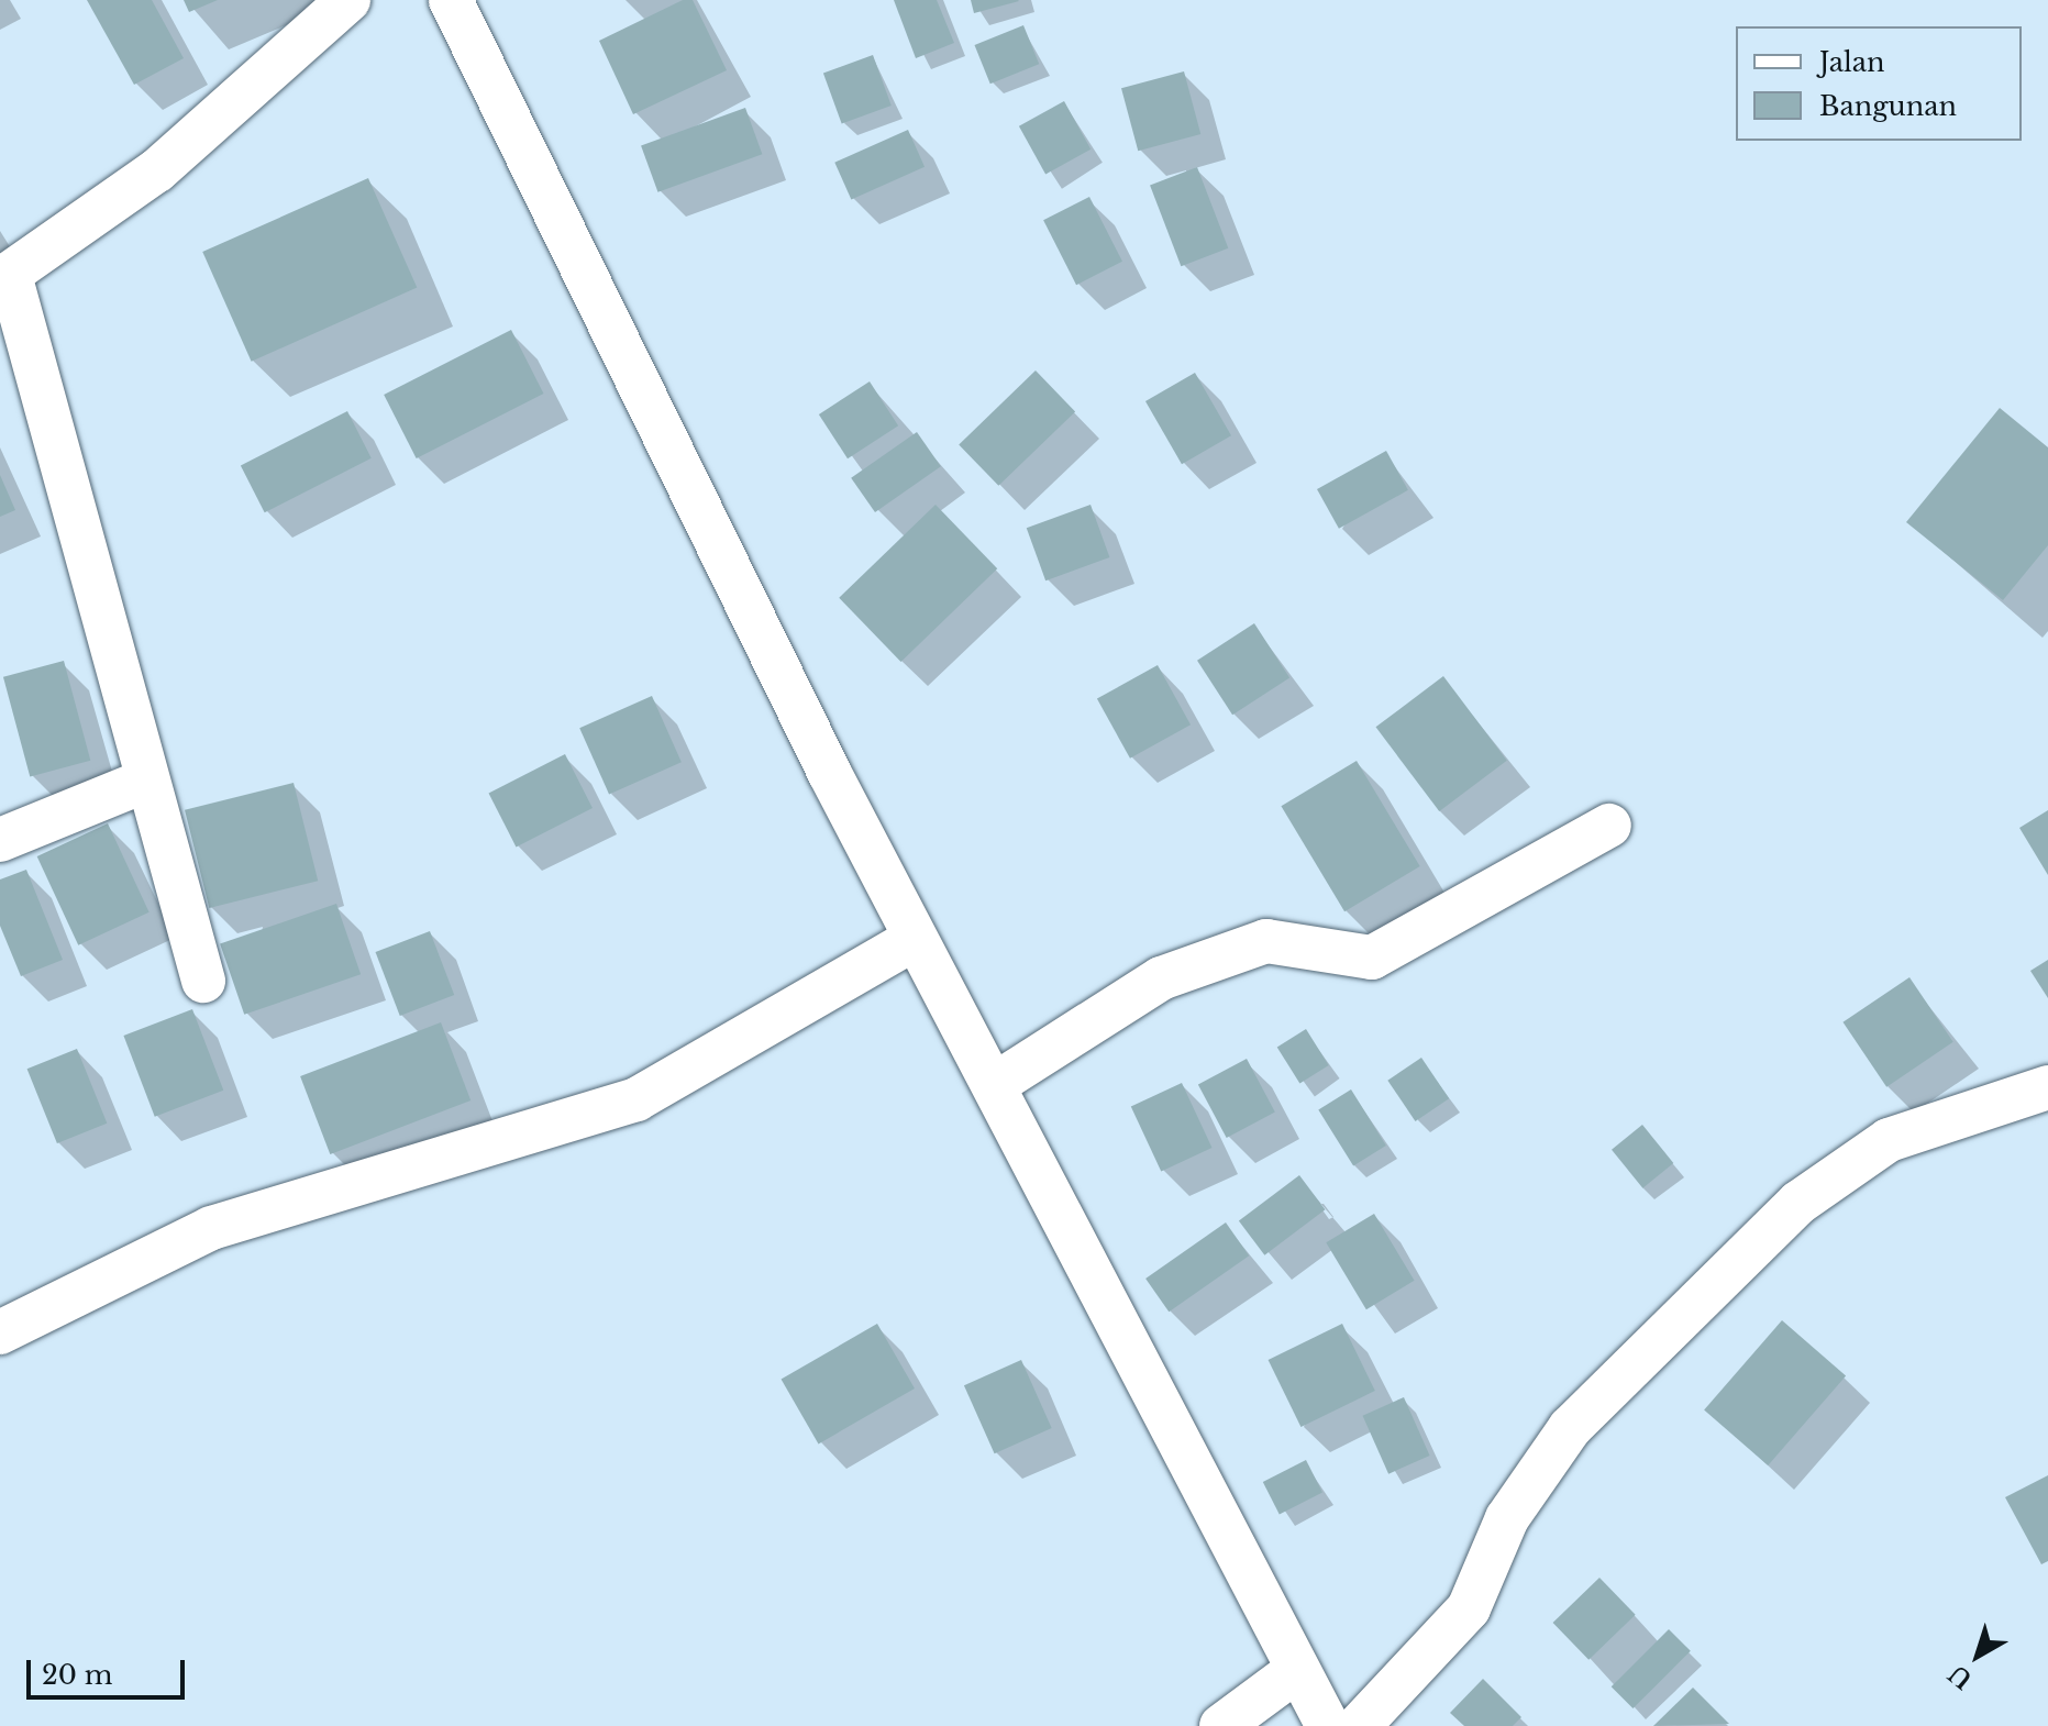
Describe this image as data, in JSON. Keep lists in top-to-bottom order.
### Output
{
  "legend": ["Jalan", "Bangunan"],
  "scale_bar": "20 m",
  "north": "bottom left"
}
